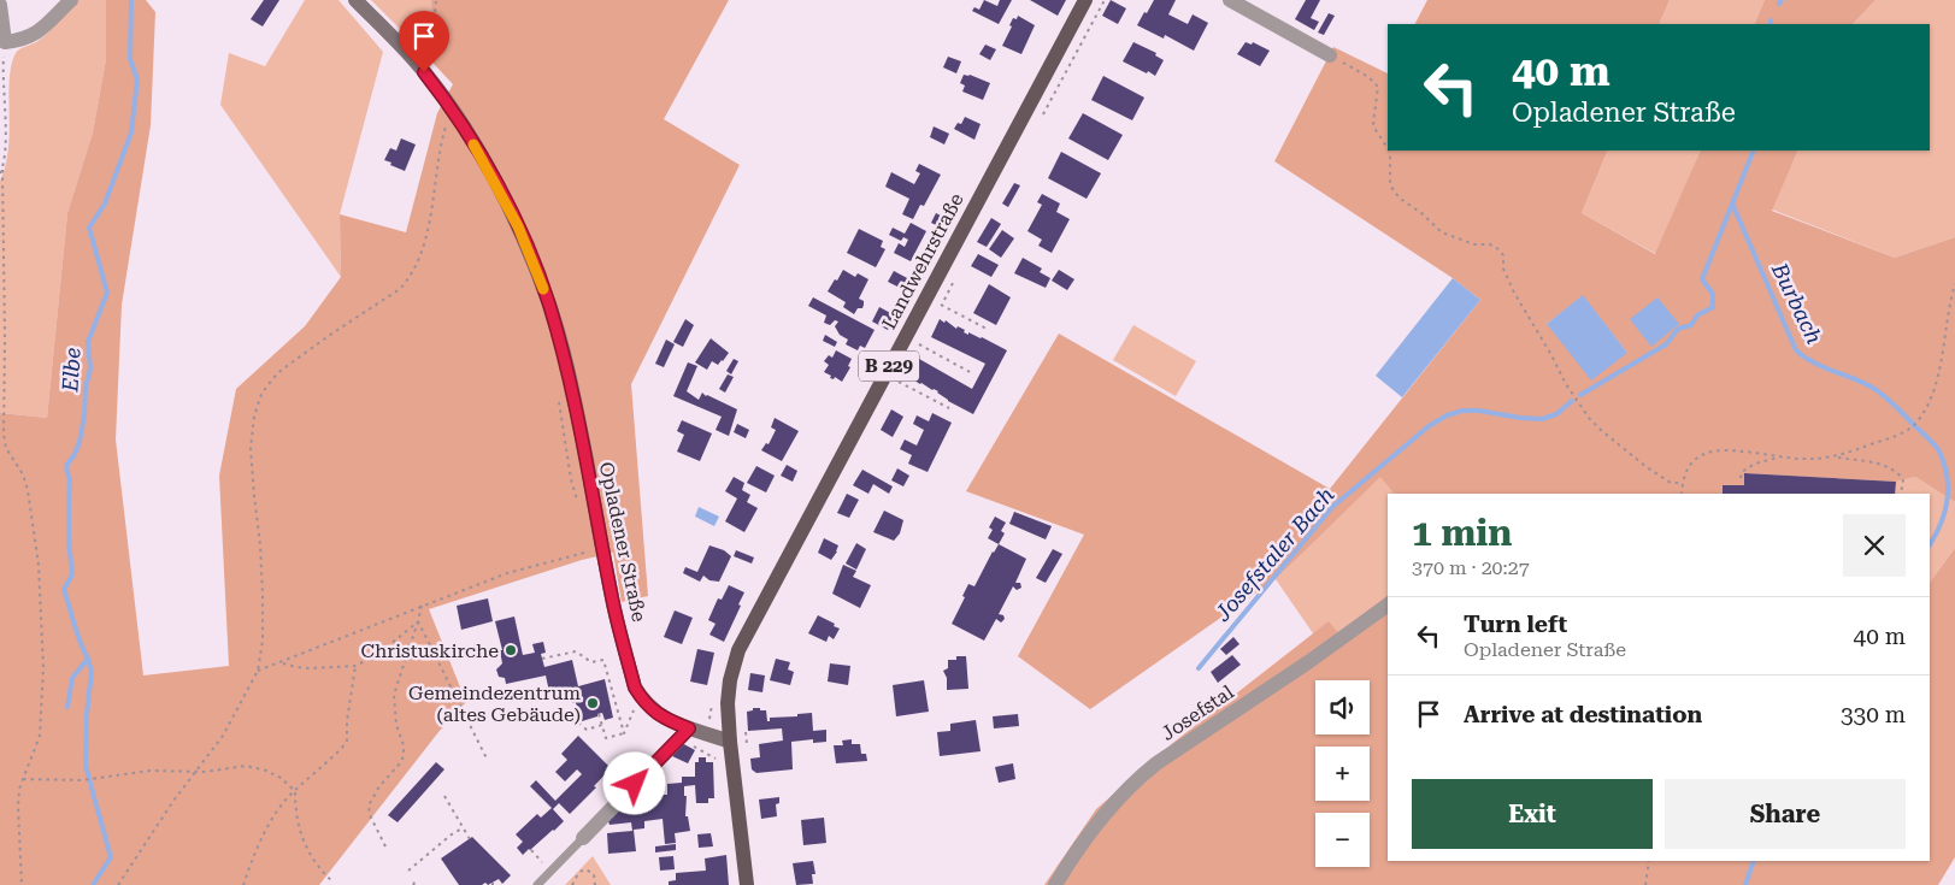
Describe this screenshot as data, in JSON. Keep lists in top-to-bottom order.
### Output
{
  "streets": {
    "main road": ["Landwehrstraße", "B 229", "Opladener Straße"],
    "street": ["Josefstal"]
  },
  "crossings": [
    ["Landwehrstraße", "B 229"],
    ["Landwehrstraße", "Opladener Straße"],
    ["B 229", "Opladener Straße"]
  ],
  "water": ["Burbach", "Elbe", "Josefstaler Bach"],
  "places": ["Christuskirche", "Gemeindezentrum (altes Gebäude)"],
  "page": {
    "turn": ["40 m", "Opladener Straße"],
    "heading": ["1 min", "370 m · 20:27"],
    "list": [
      {
        "name": "Turn left",
        "note": "Opladener Straße",
        "value": "40 m"
      },
      {
        "name": "Arrive at destination",
        "value": "330 m"
      }
    ],
    "map_buttons": ["+", "−"],
    "buttons": ["Exit", "Share"]
  }
}
